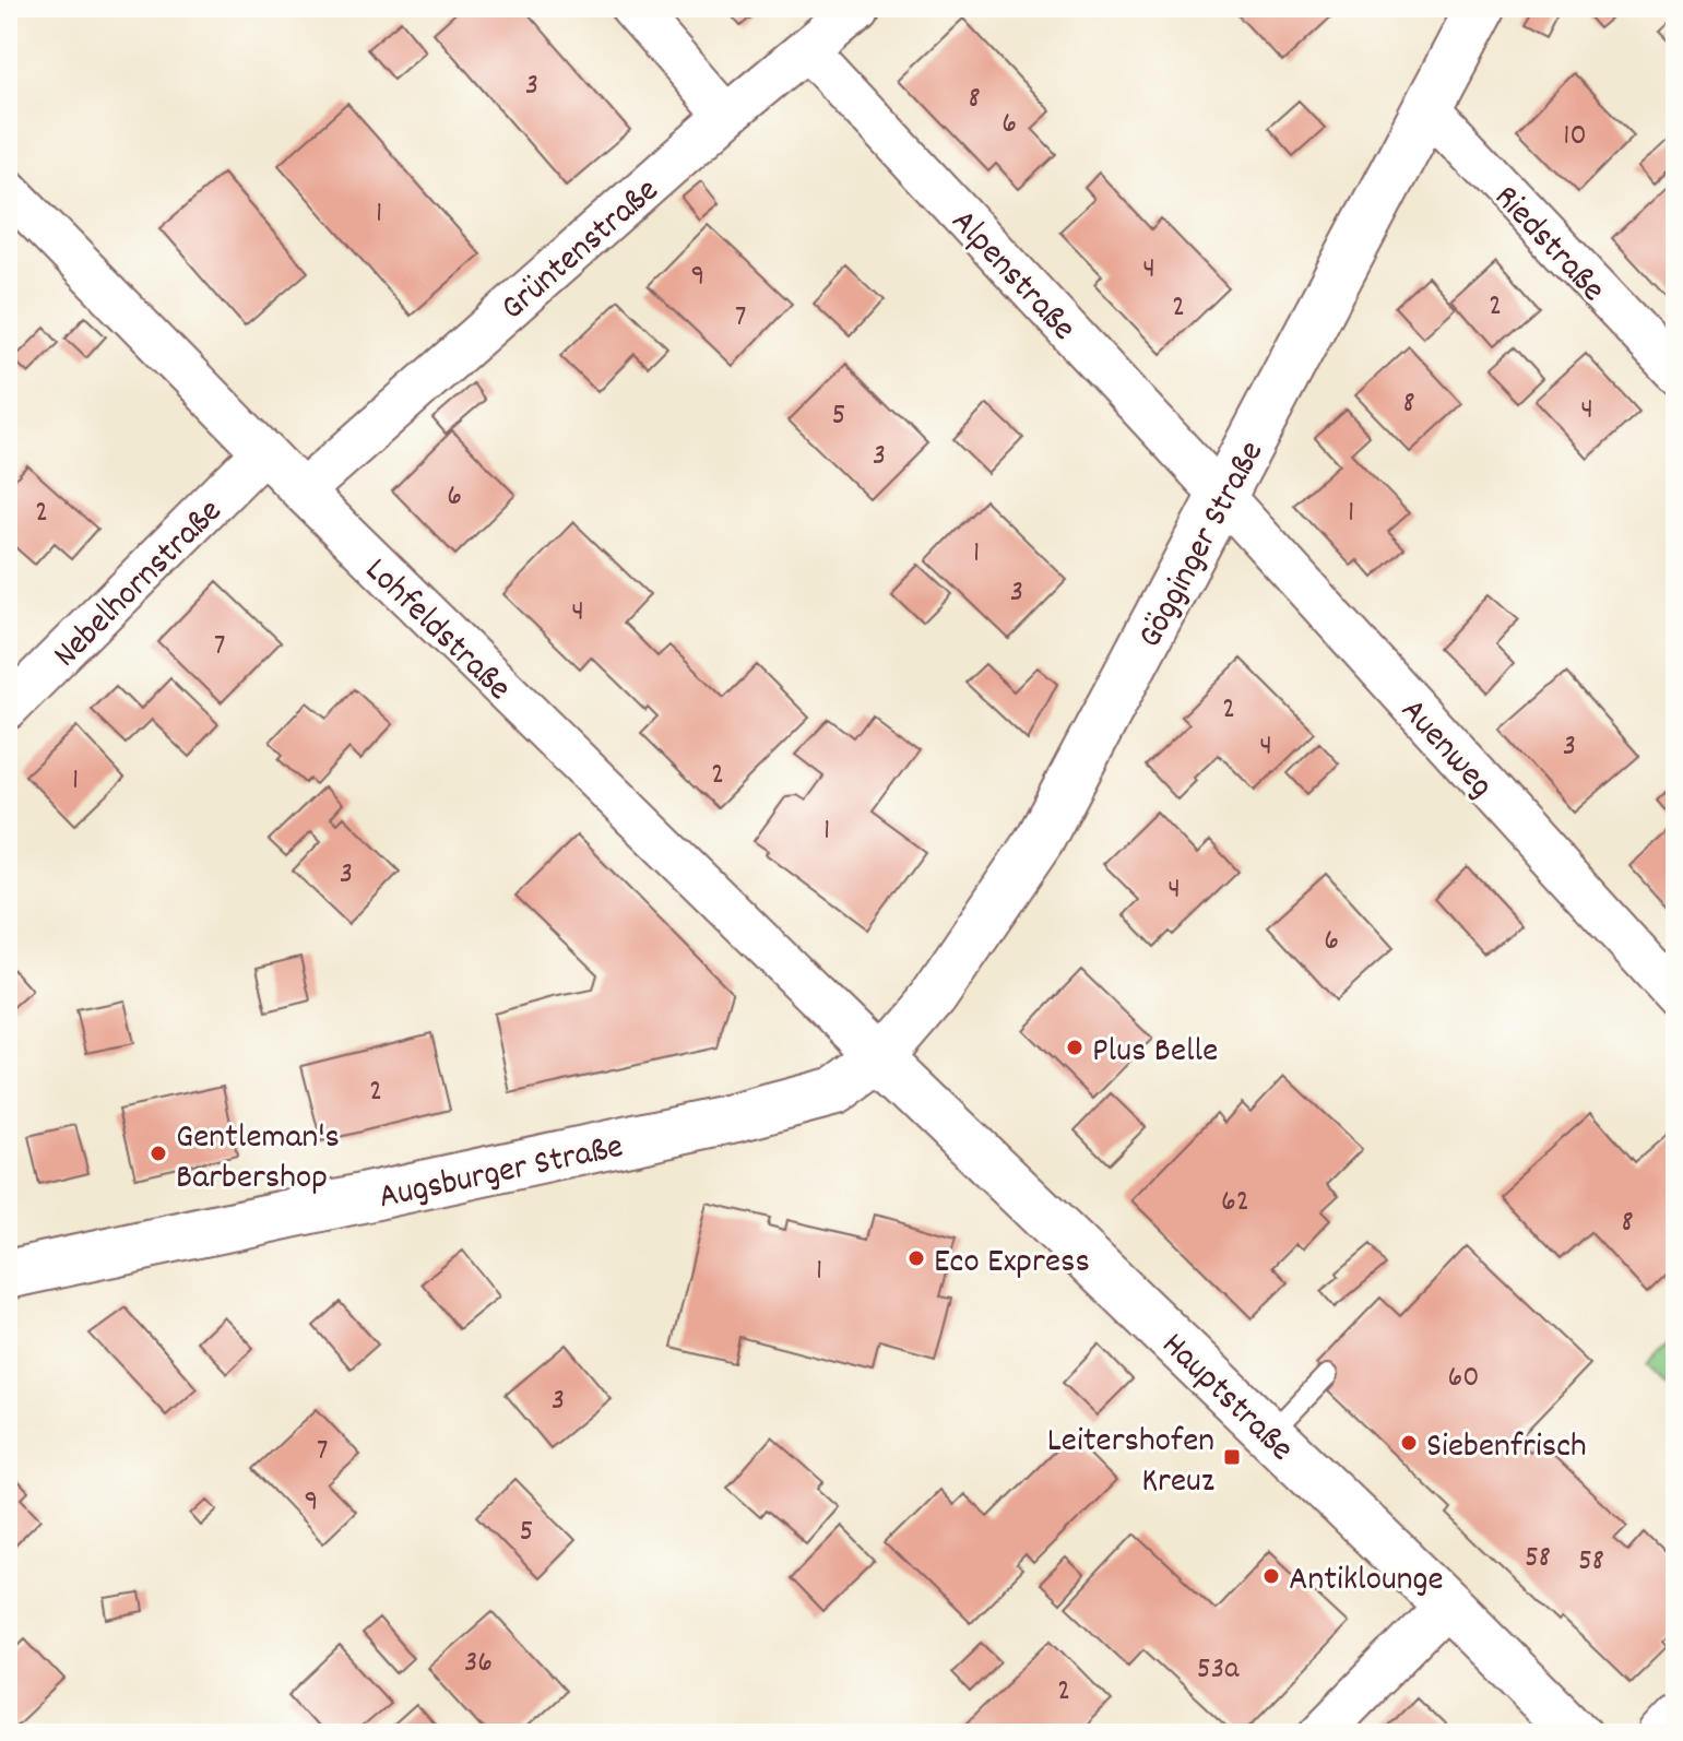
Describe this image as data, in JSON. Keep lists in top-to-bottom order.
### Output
{
  "streets": {
    "street": [
      "Riedstraße",
      "Grüntenstraße",
      "Alpenstraße",
      "Gögginger Straße",
      "Nebelhornstraße",
      "Lohfeldstraße",
      "Auenweg",
      "Augsburger Straße",
      "Hauptstraße"
    ]
  },
  "crossings": [
    ["Riedstraße", "Gögginger Straße"],
    ["Grüntenstraße", "Alpenstraße"],
    ["Grüntenstraße", "Lohfeldstraße"],
    ["Alpenstraße", "Gögginger Straße"],
    ["Alpenstraße", "Auenweg"],
    ["Gögginger Straße", "Lohfeldstraße"],
    ["Gögginger Straße", "Auenweg"],
    ["Gögginger Straße", "Augsburger Straße"],
    ["Gögginger Straße", "Hauptstraße"],
    ["Nebelhornstraße", "Lohfeldstraße"],
    ["Lohfeldstraße", "Augsburger Straße"],
    ["Lohfeldstraße", "Hauptstraße"],
    ["Augsburger Straße", "Hauptstraße"]
  ],
  "places": {
    "other": [
      "Plus Belle",
      "Gentleman's Barbershop",
      "Eco Express",
      "Siebenfrisch",
      "Antiklounge"
    ],
    "transit": ["Leitershofen Kreuz"]
  },
  "house_numbers": [
    "3",
    "8",
    "6",
    "10",
    "1",
    "4",
    "9",
    "2",
    "2",
    "7",
    "8",
    "4",
    "5",
    "3",
    "6",
    "2",
    "1",
    "1",
    "3",
    "4",
    "7",
    "2",
    "4",
    "3",
    "2",
    "1",
    "1",
    "3",
    "4",
    "6",
    "2",
    "62",
    "8",
    "1",
    "60",
    "3",
    "7",
    "9",
    "5",
    "58",
    "58",
    "36",
    "53a",
    "2"
  ]
}
